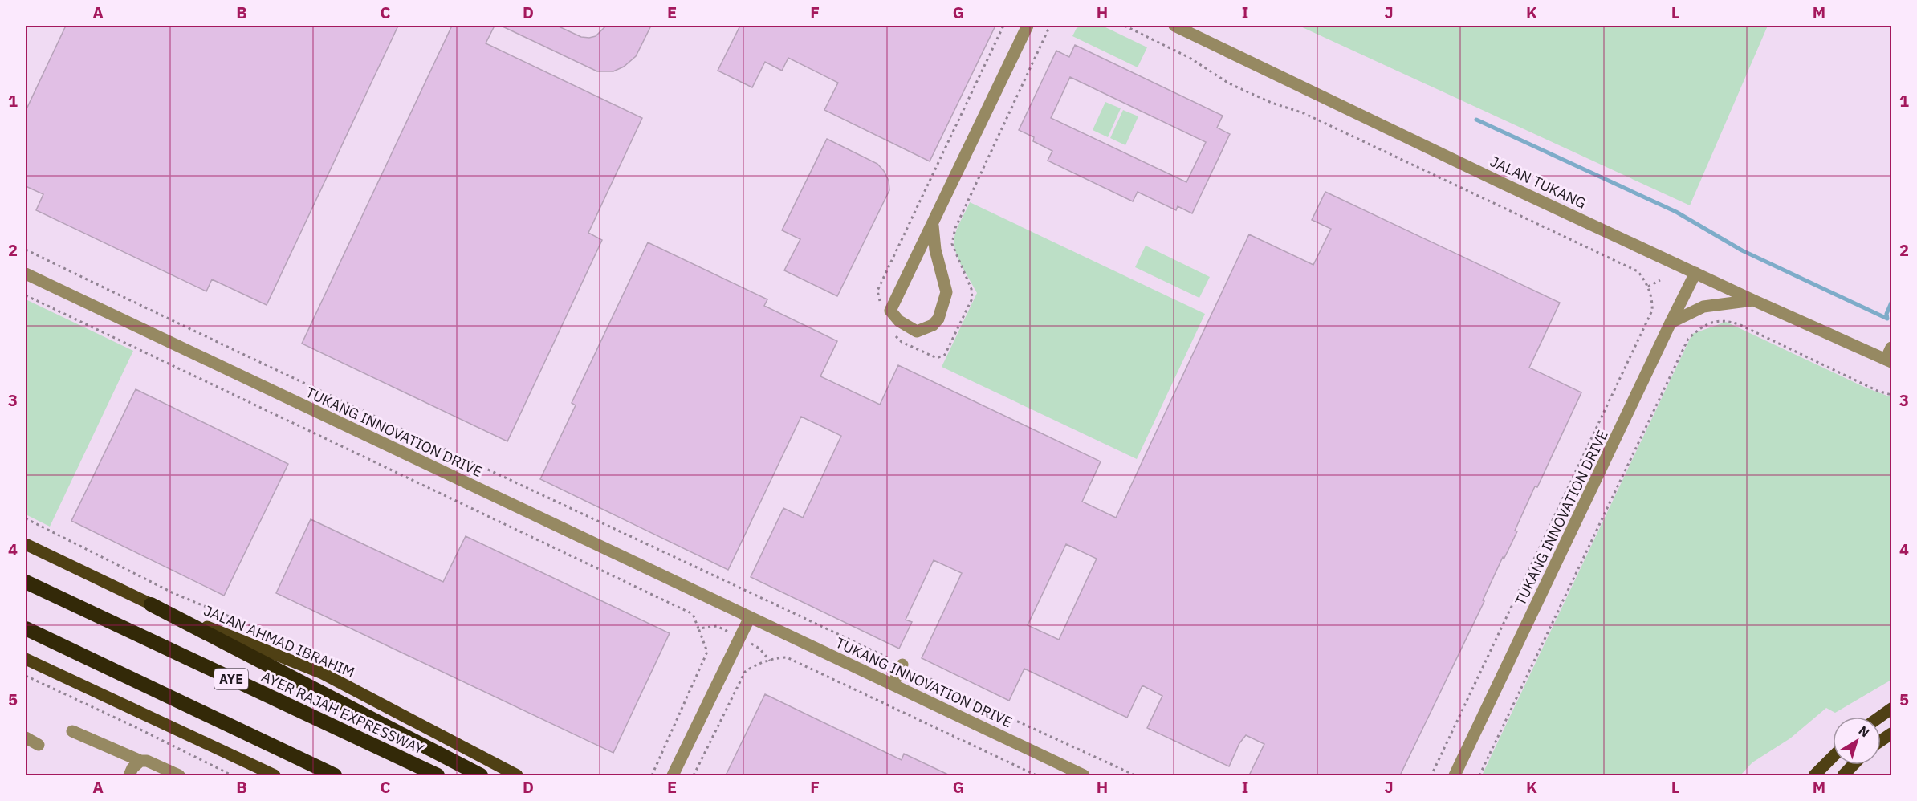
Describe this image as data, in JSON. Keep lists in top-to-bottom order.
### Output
{
  "streets": {
    "highway": ["AYE", "AYER RAJAH EXPRESSWAY"],
    "main road": ["JALAN AHMAD IBRAHIM"],
    "street": ["JALAN TUKANG", "TUKANG INNOVATION DRIVE"]
  },
  "crossings": [
    ["JALAN TUKANG", "TUKANG INNOVATION DRIVE"]
  ],
  "north": "top right",
  "grid": {
    "columns": [
      "A",
      "B",
      "C",
      "D",
      "E",
      "F",
      "G",
      "H",
      "I",
      "J",
      "K",
      "L",
      "M"
    ],
    "rows": [
      "1",
      "2",
      "3",
      "4",
      "5"
    ]
  }
}
